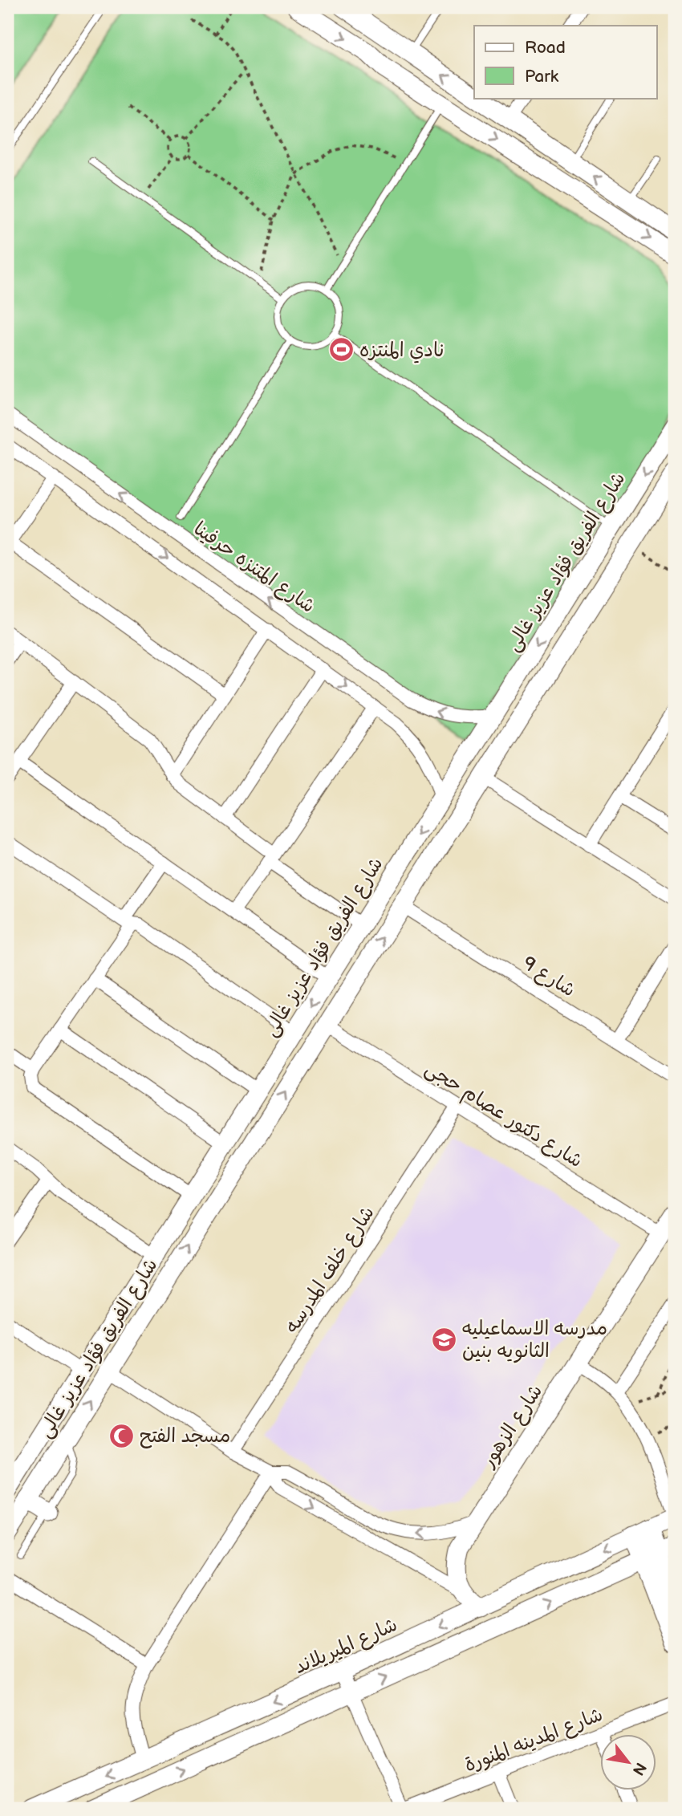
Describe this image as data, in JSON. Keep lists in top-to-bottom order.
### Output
{
  "streets": {
    "street": [
      "شارع الفريق فؤاد عزيز غالى",
      "شارع المتنزه حرفينا",
      "شارع 9",
      "شارع دكتور عصام حجى",
      "شارع خلف المدرسه",
      "شارع الزهور",
      "شارع الميريلاند",
      "شارع المدينه المنورة"
    ]
  },
  "crossings": [
    ["شارع الفريق فؤاد عزيز غالى", "شارع المتنزه حرفينا"],
    ["شارع الفريق فؤاد عزيز غالى", "شارع 9"],
    ["شارع الفريق فؤاد عزيز غالى", "شارع دكتور عصام حجى"],
    ["شارع دكتور عصام حجى", "شارع خلف المدرسه"],
    ["شارع دكتور عصام حجى", "شارع الزهور"]
  ],
  "places": {
    "sports": ["نادي المنتزه"],
    "school or university": ["مدرسه الاسماعيليه الثانويه بنين"],
    "mosque": ["مسجد الفتح"]
  },
  "legend": ["Road", "Park"],
  "north": "bottom right"
}
